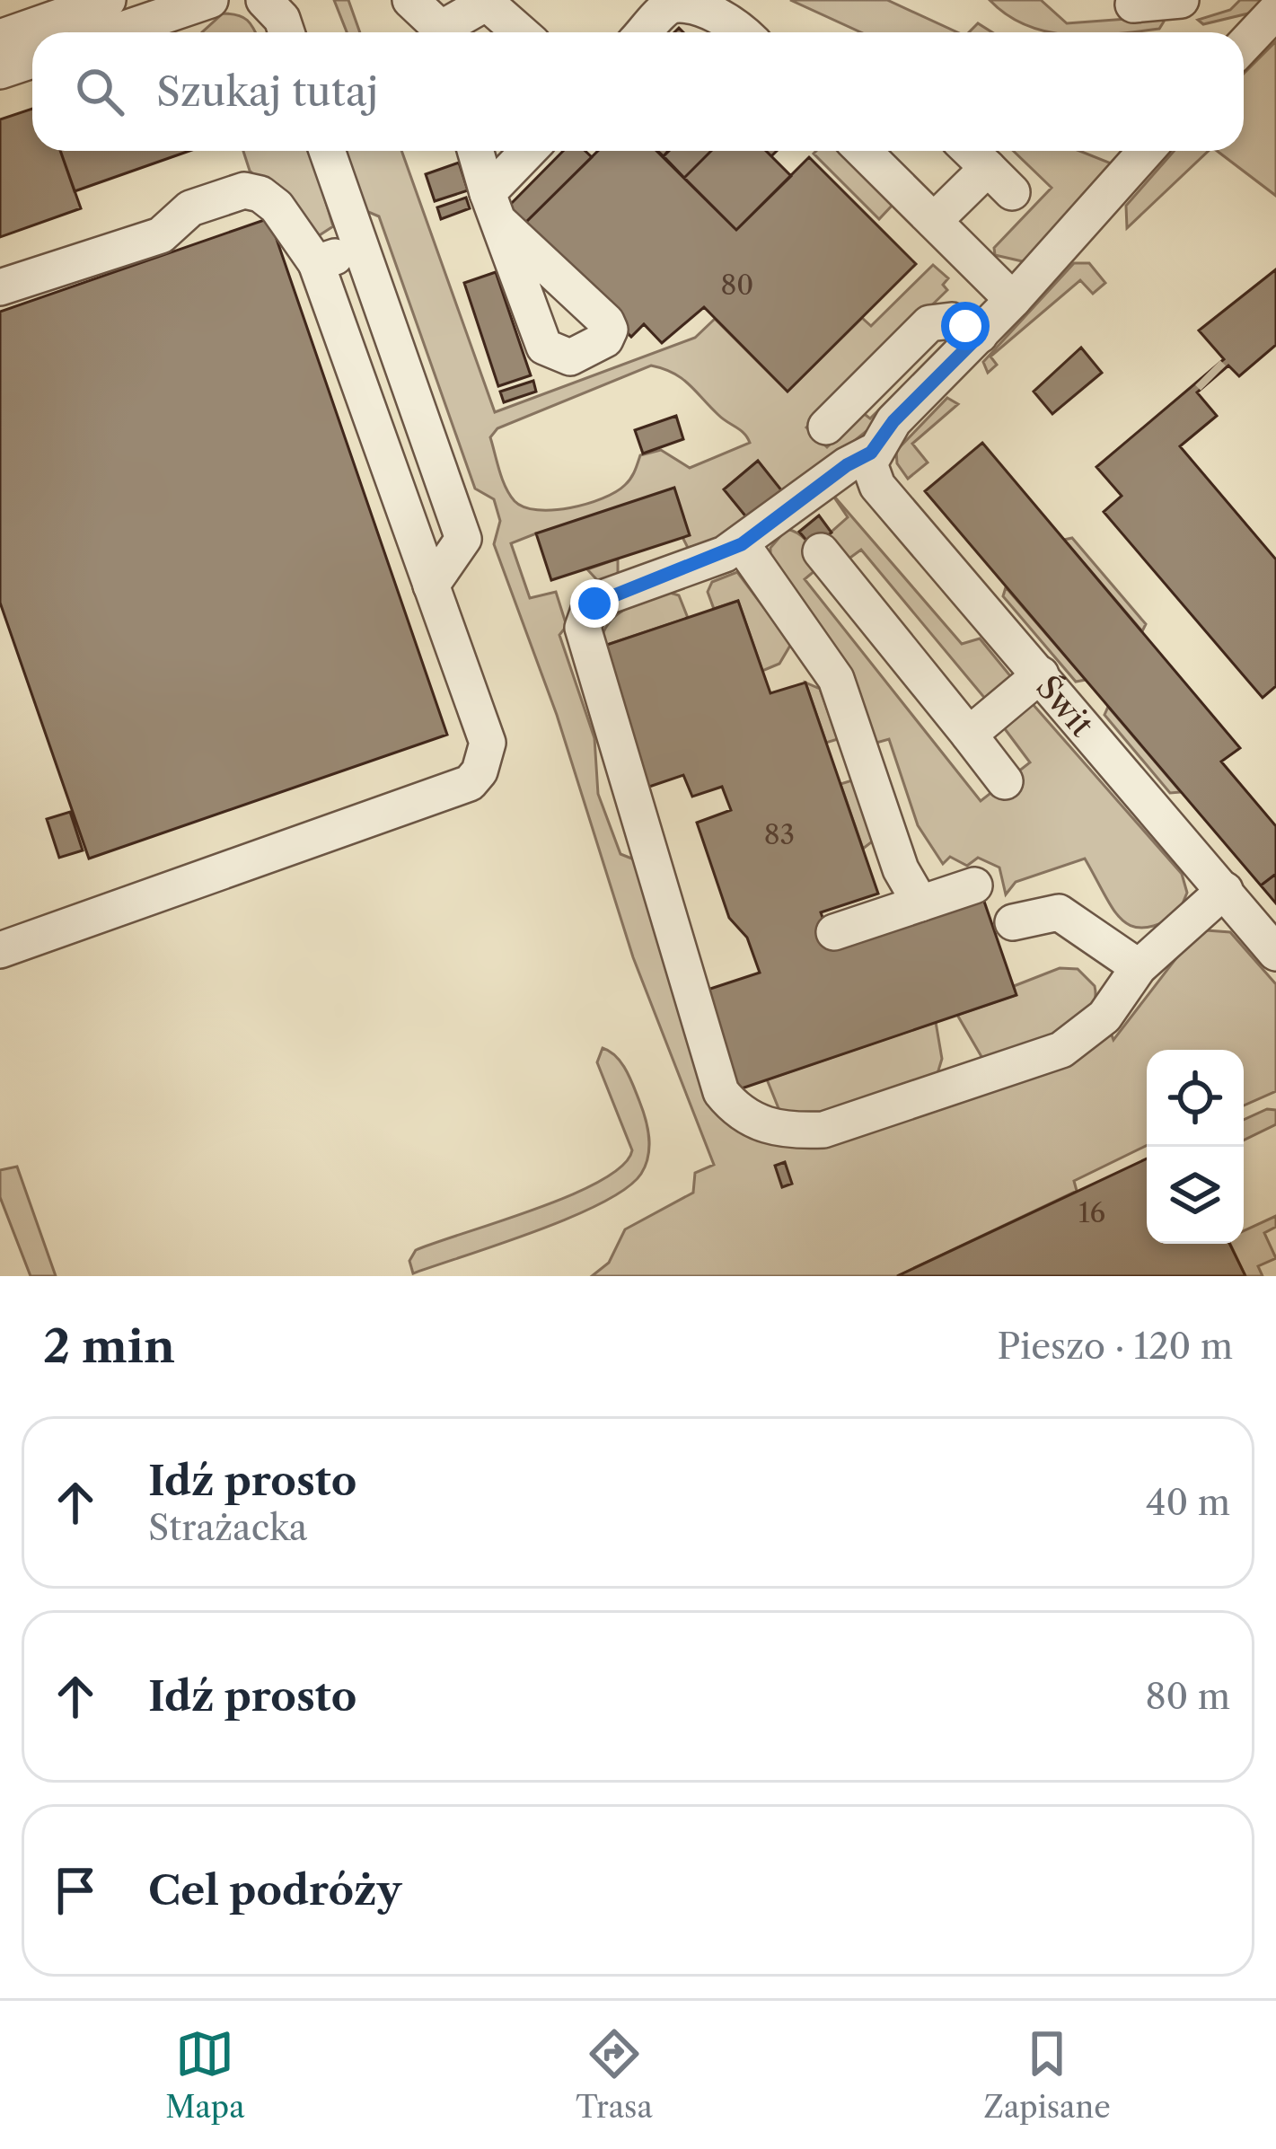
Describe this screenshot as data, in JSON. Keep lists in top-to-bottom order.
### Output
{
  "streets": {
    "street": ["Świt"]
  },
  "house_numbers": ["80", "83", "16"],
  "page": {
    "search": "Szukaj tutaj",
    "heading": ["2 min", "Pieszo · 120 m"],
    "list": [
      ["Idź prosto", "Strażacka", "40 m"],
      ["Idź prosto", "80 m"],
      "Cel podróży"
    ],
    "nav": ["Mapa", "Trasa", "Zapisane"]
  }
}
